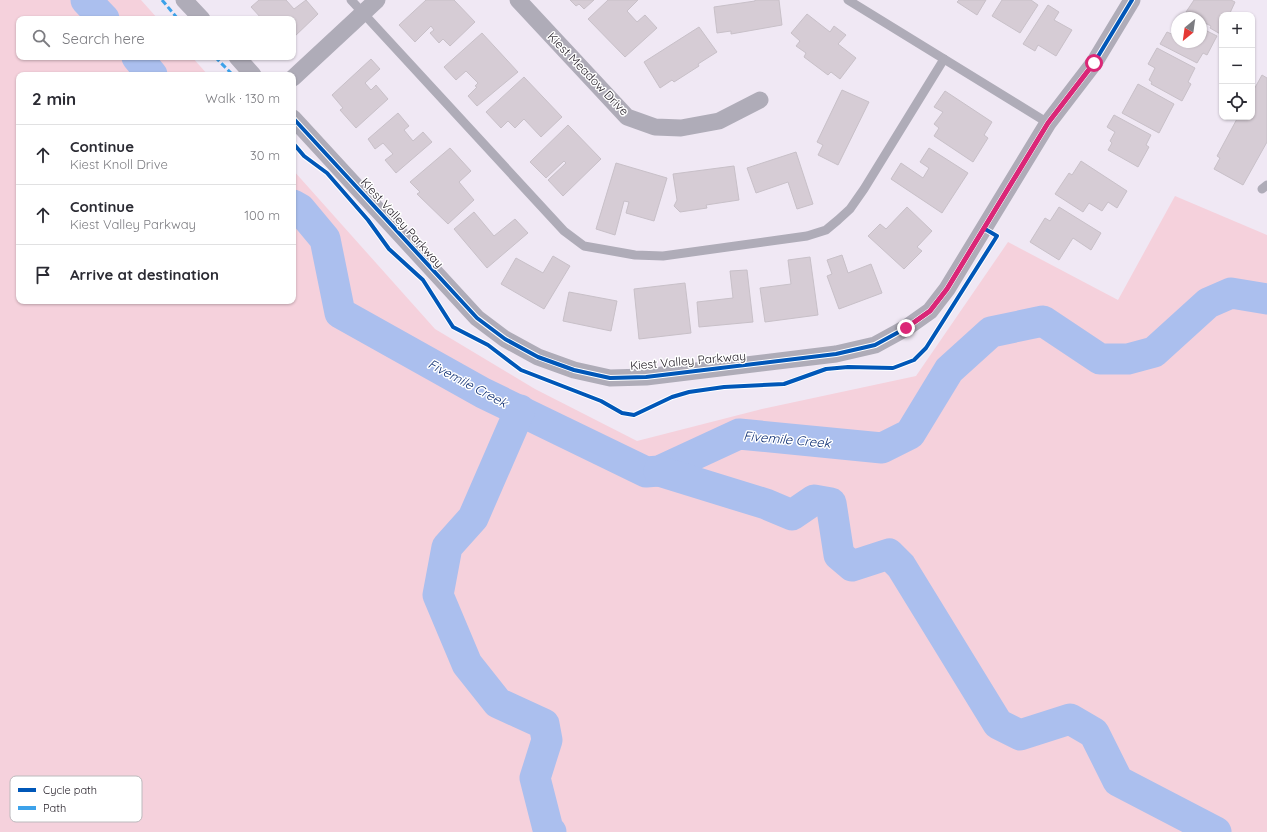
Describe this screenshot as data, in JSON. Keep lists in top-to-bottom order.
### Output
{
  "streets": {
    "street": ["Kiest Meadow Drive", "Kiest Valley Parkway"]
  },
  "water": ["Fivemile Creek"],
  "legend": ["Cycle path", "Path"],
  "north": "bottom left",
  "page": {
    "map_buttons": ["+", "−"],
    "search": "Search here",
    "heading": ["2 min", "Walk · 130 m"],
    "list": [
      ["Continue", "Kiest Knoll Drive", "30 m"],
      ["Continue", "Kiest Valley Parkway", "100 m"],
      "Arrive at destination"
    ]
  }
}
